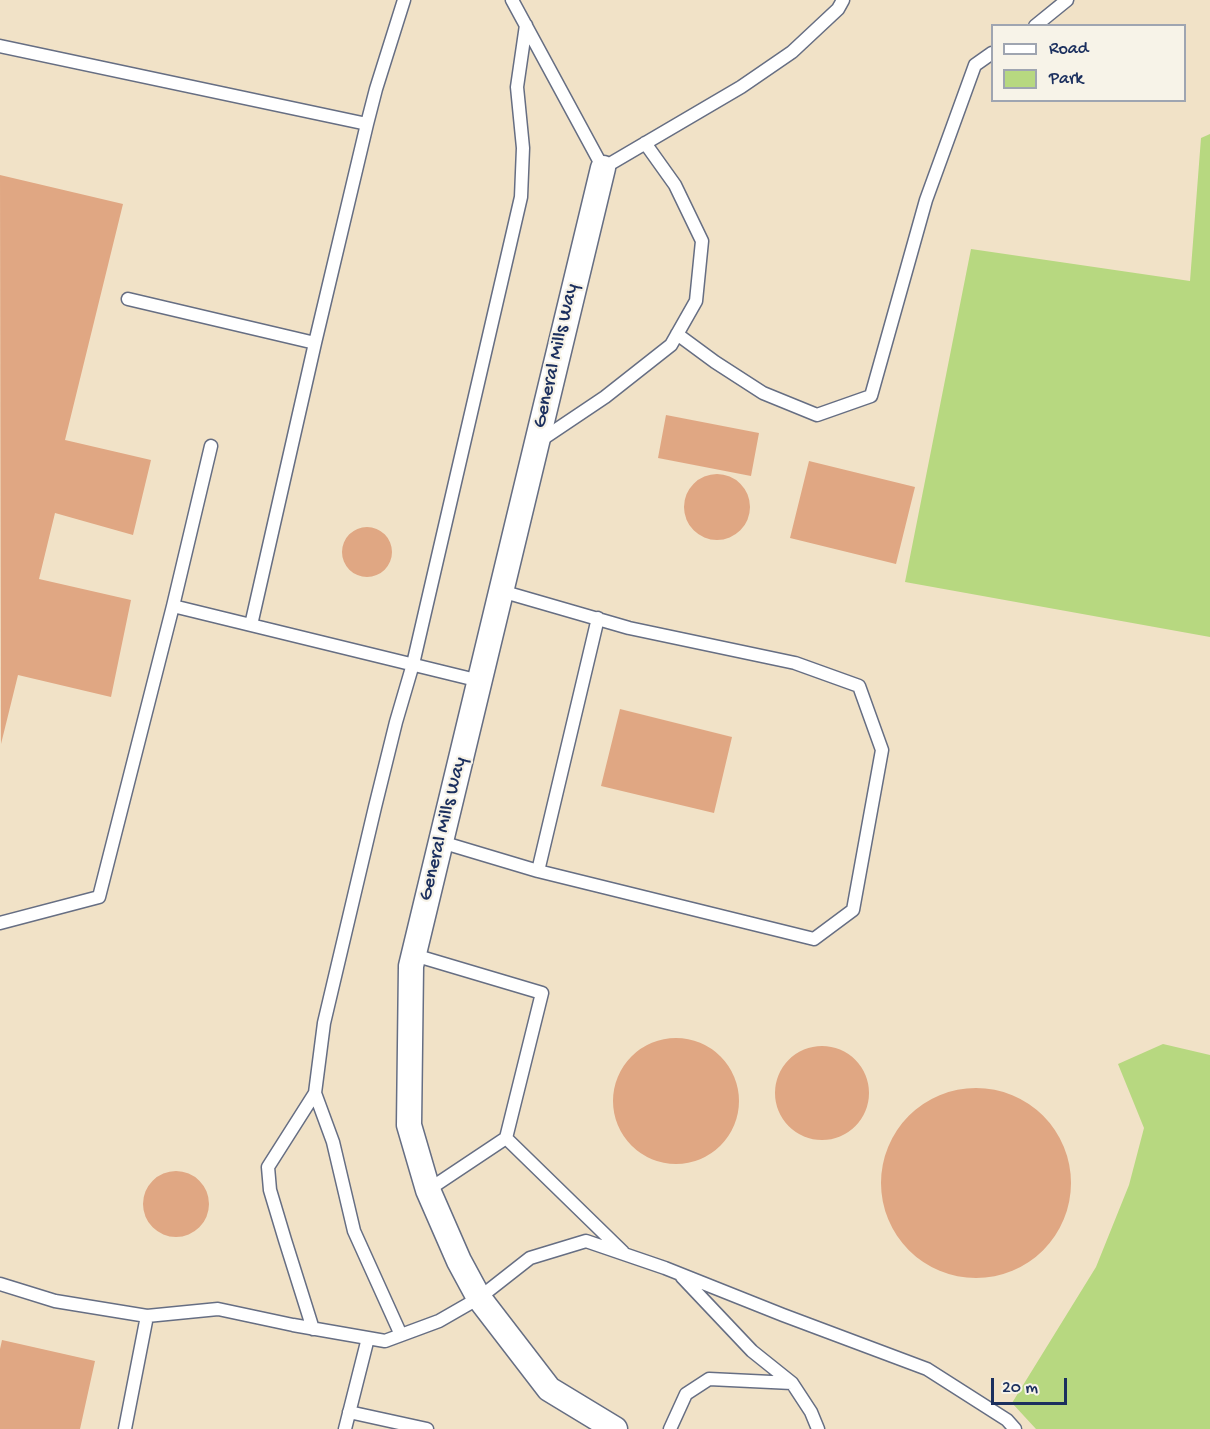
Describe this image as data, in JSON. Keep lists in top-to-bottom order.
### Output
{
  "streets": {
    "street": ["General Mills Way"]
  },
  "legend": ["Road", "Park"],
  "scale_bar": "20 m"
}
